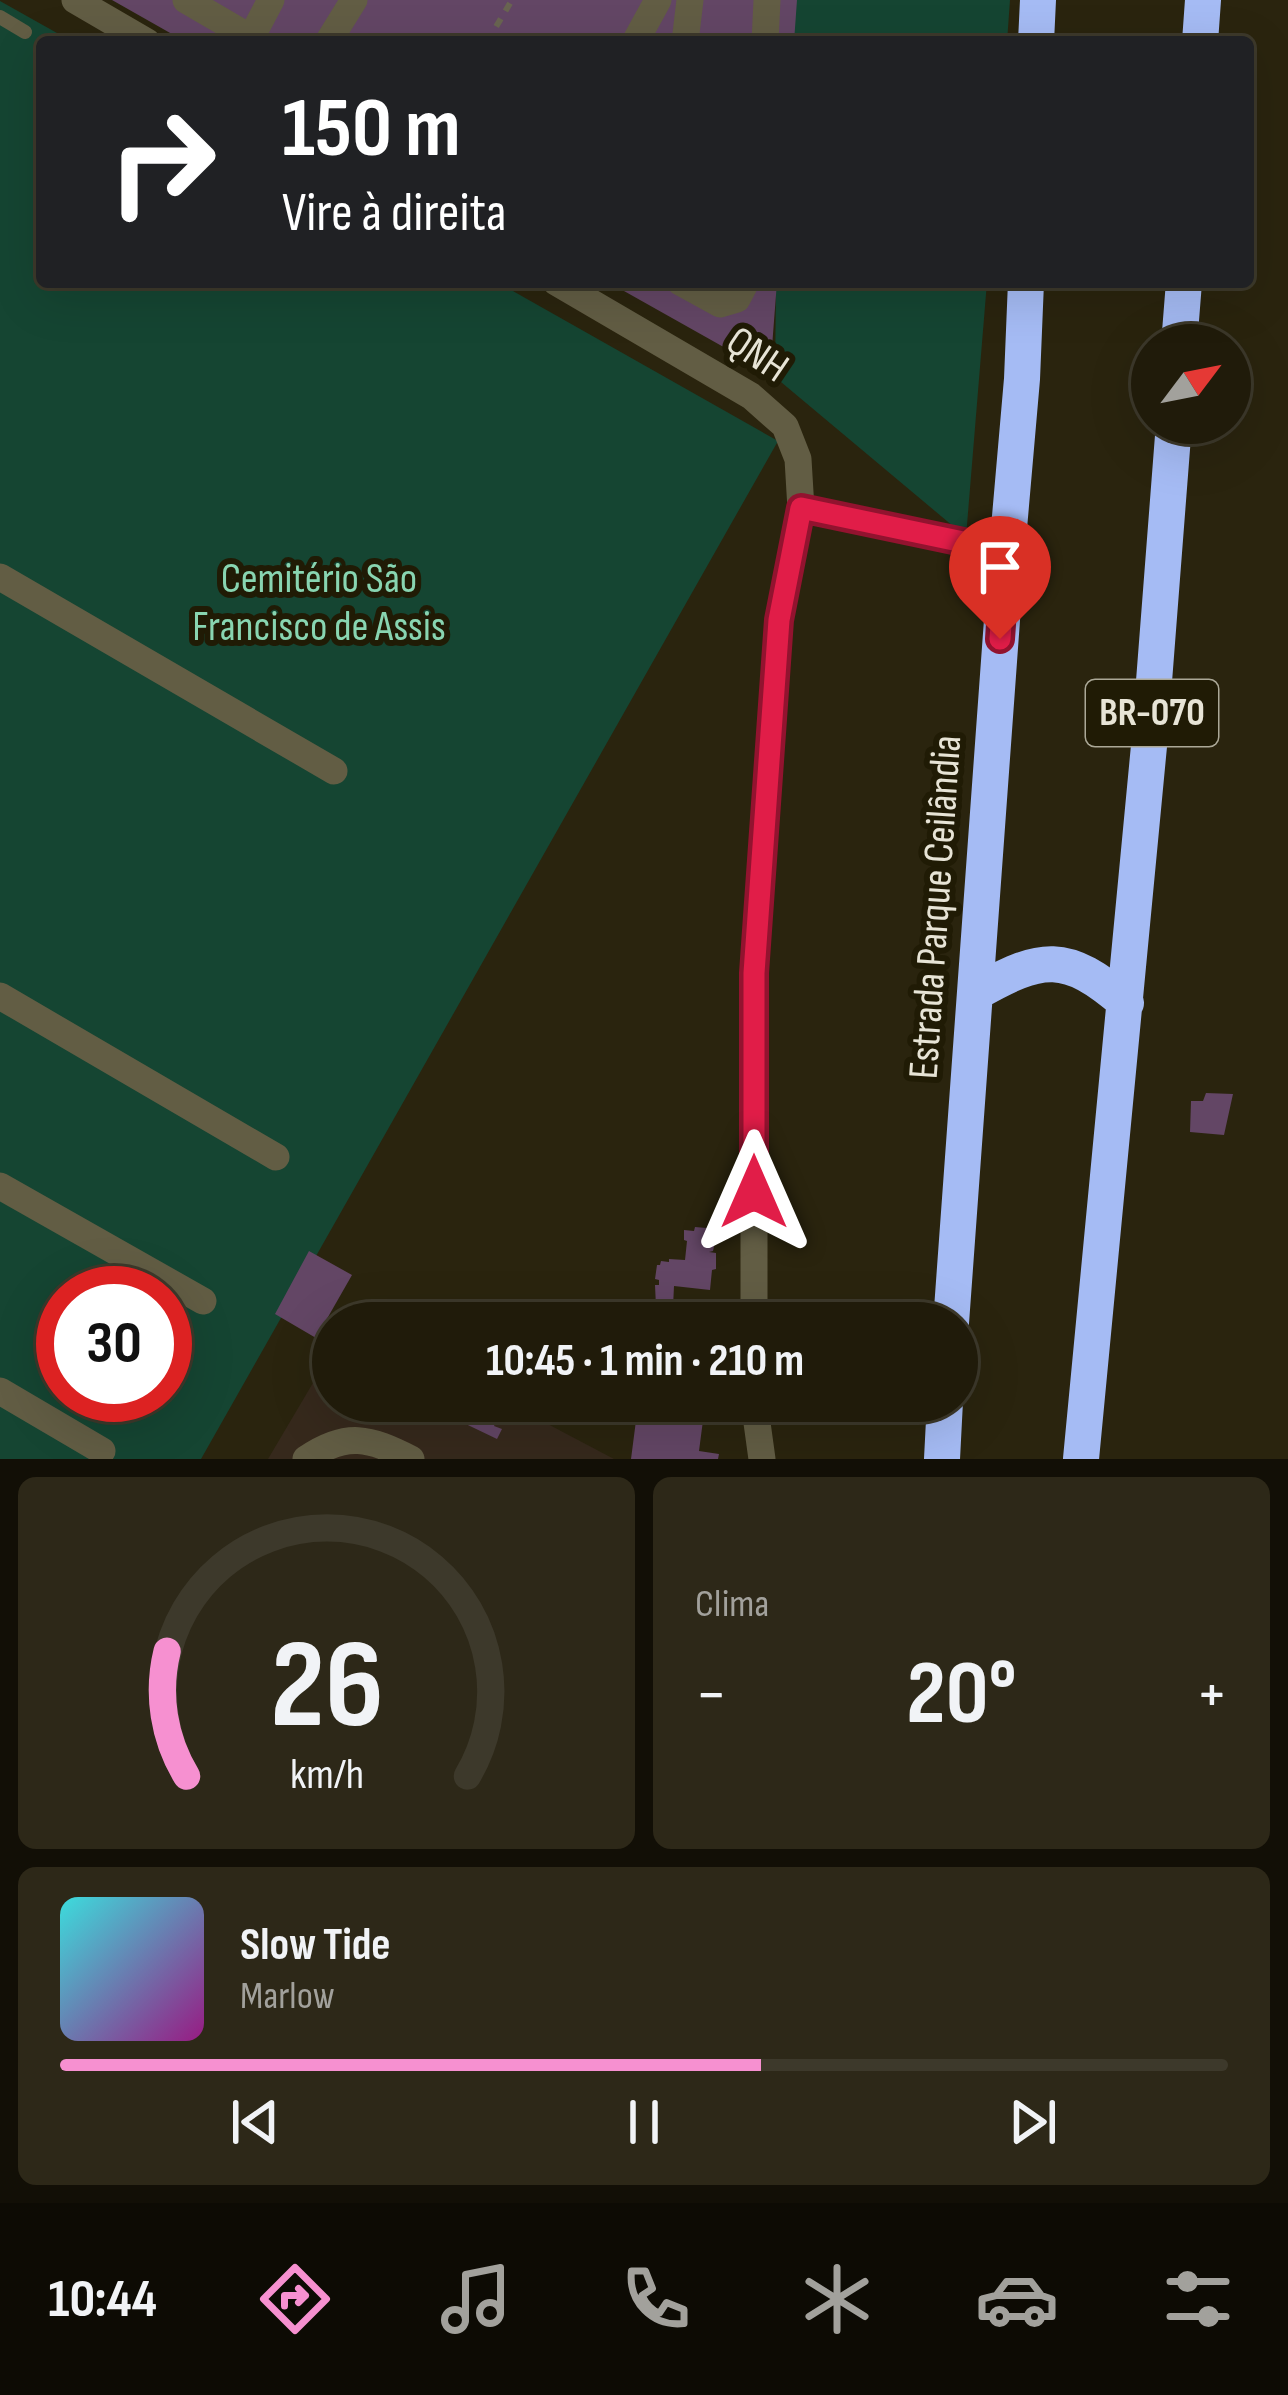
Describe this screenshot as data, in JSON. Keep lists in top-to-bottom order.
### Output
{
  "streets": {
    "highway": ["BR-070", "Estrada Parque Ceilândia"],
    "street": ["QNH"]
  },
  "parks": ["Cemitério São Francisco de Assis"],
  "north": "top right",
  "page": {
    "turn": ["150 m", "Vire à direita"],
    "limit": "30",
    "trip": "10:45 · 1 min · 210 m",
    "tile": "Clima",
    "heat": ["−", "20°", "+"],
    "song": ["Slow Tide", "Marlow"],
    "tabs": "10:44",
    "gauge": ["26", "km/h"]
  }
}
